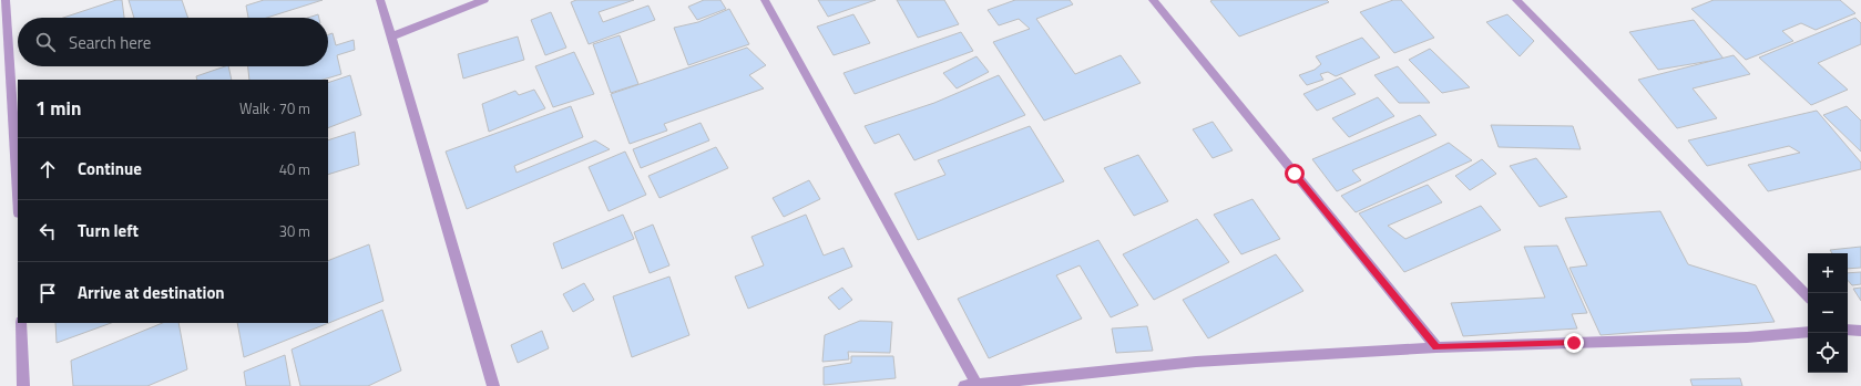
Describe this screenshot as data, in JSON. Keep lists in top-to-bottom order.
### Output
{
  "page": {
    "search": "Search here",
    "heading": ["1 min", "Walk · 70 m"],
    "list": [
      ["Continue", "40 m"],
      ["Turn left", "30 m"],
      "Arrive at destination"
    ],
    "map_buttons": ["+", "−"]
  }
}
